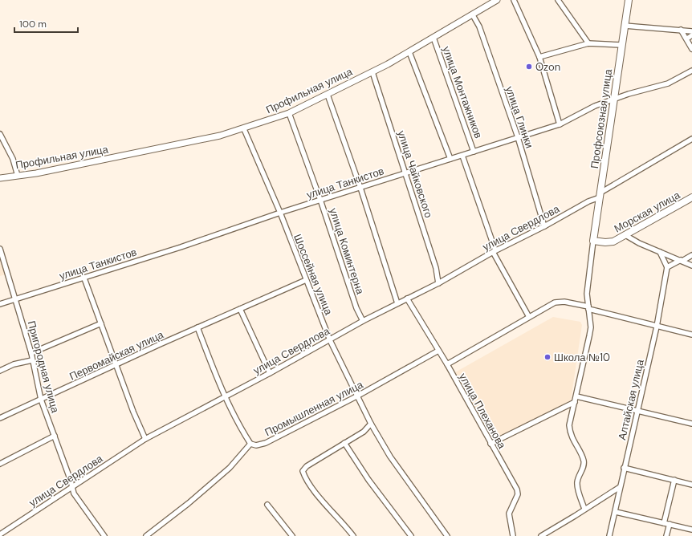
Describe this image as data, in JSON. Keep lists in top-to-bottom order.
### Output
{
  "streets": {
    "highway": ["Профсоюзная улица", "Морская улица"],
    "main road": ["Профильная улица"],
    "street": [
      "улица Монтажников",
      "улица Глинки",
      "улица Чайковского",
      "улица Танкистов",
      "улица Свердлова",
      "улица Коминтерна",
      "Шоссейная улица",
      "Первомайская улица",
      "Пригородная улица",
      "Алтайская улица",
      "Промышленная улица",
      "улица Плеханова"
    ]
  },
  "crossings": [
    ["Профильная улица", "улица Монтажников"],
    ["Профильная улица", "улица Глинки"],
    ["Профильная улица", "улица Чайковского"],
    ["Профильная улица", "улица Коминтерна"],
    ["Профильная улица", "Шоссейная улица"],
    ["улица Монтажников", "улица Танкистов"],
    ["улица Глинки", "улица Танкистов"],
    ["улица Глинки", "улица Свердлова"],
    ["Профсоюзная улица", "улица Танкистов"],
    ["Профсоюзная улица", "Морская улица"],
    ["Профсоюзная улица", "улица Свердлова"],
    ["улица Чайковского", "улица Танкистов"],
    ["улица Чайковского", "улица Свердлова"],
    ["улица Танкистов", "улица Коминтерна"],
    ["улица Танкистов", "Шоссейная улица"],
    ["улица Танкистов", "Пригородная улица"],
    ["улица Свердлова", "улица Коминтерна"],
    ["улица Свердлова", "Шоссейная улица"],
    ["улица Свердлова", "Пригородная улица"],
    ["улица Свердлова", "улица Плеханова"],
    ["Шоссейная улица", "Первомайская улица"],
    ["Шоссейная улица", "Промышленная улица"],
    ["Первомайская улица", "Пригородная улица"],
    ["Промышленная улица", "улица Плеханова"]
  ],
  "places": ["Ozon", "Школа №10"],
  "scale_bar": "100 m"
}
